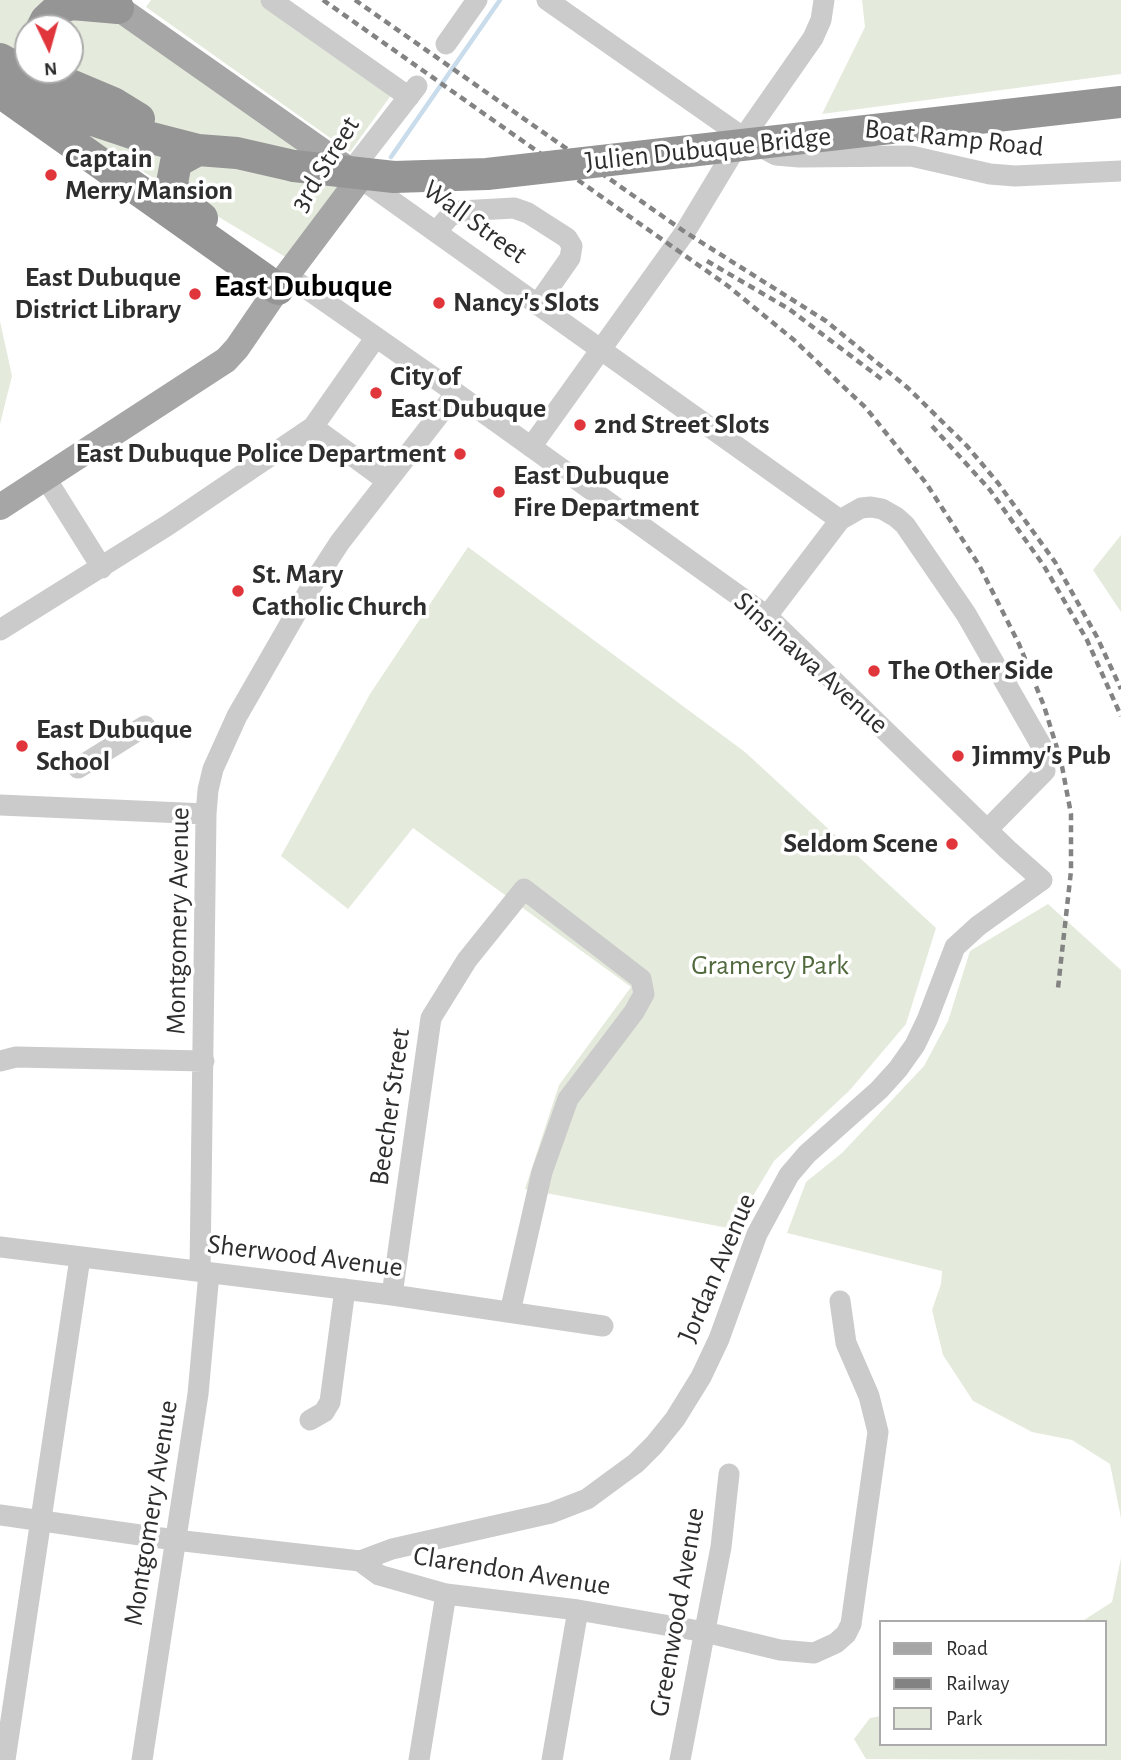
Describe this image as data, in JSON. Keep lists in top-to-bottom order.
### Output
{
  "streets": {
    "highway": ["Julien Dubuque Bridge"],
    "main road": ["3rd Street", "Wall Street"],
    "street": [
      "Boat Ramp Road",
      "Sinsinawa Avenue",
      "Montgomery Avenue",
      "Beecher Street",
      "Sherwood Avenue",
      "Jordan Avenue",
      "Clarendon Avenue",
      "Greenwood Avenue"
    ]
  },
  "crossings": [
    ["3rd Street", "Wall Street"],
    ["3rd Street", "Sinsinawa Avenue"],
    ["Sinsinawa Avenue", "Montgomery Avenue"],
    ["Sinsinawa Avenue", "Jordan Avenue"],
    ["Montgomery Avenue", "Sherwood Avenue"],
    ["Montgomery Avenue", "Clarendon Avenue"],
    ["Beecher Street", "Sherwood Avenue"],
    ["Jordan Avenue", "Clarendon Avenue"],
    ["Clarendon Avenue", "Greenwood Avenue"]
  ],
  "districts": ["East Dubuque"],
  "parks": ["Gramercy Park"],
  "places": [
    "Captain Merry Mansion",
    "East Dubuque District Library",
    "Nancy's Slots",
    "City of East Dubuque",
    "2nd Street Slots",
    "East Dubuque Police Department",
    "East Dubuque Fire Department",
    "St. Mary Catholic Church",
    "The Other Side",
    "East Dubuque School",
    "Jimmy's Pub",
    "Seldom Scene"
  ],
  "legend": ["Road", "Railway", "Park"],
  "north": "bottom"
}
